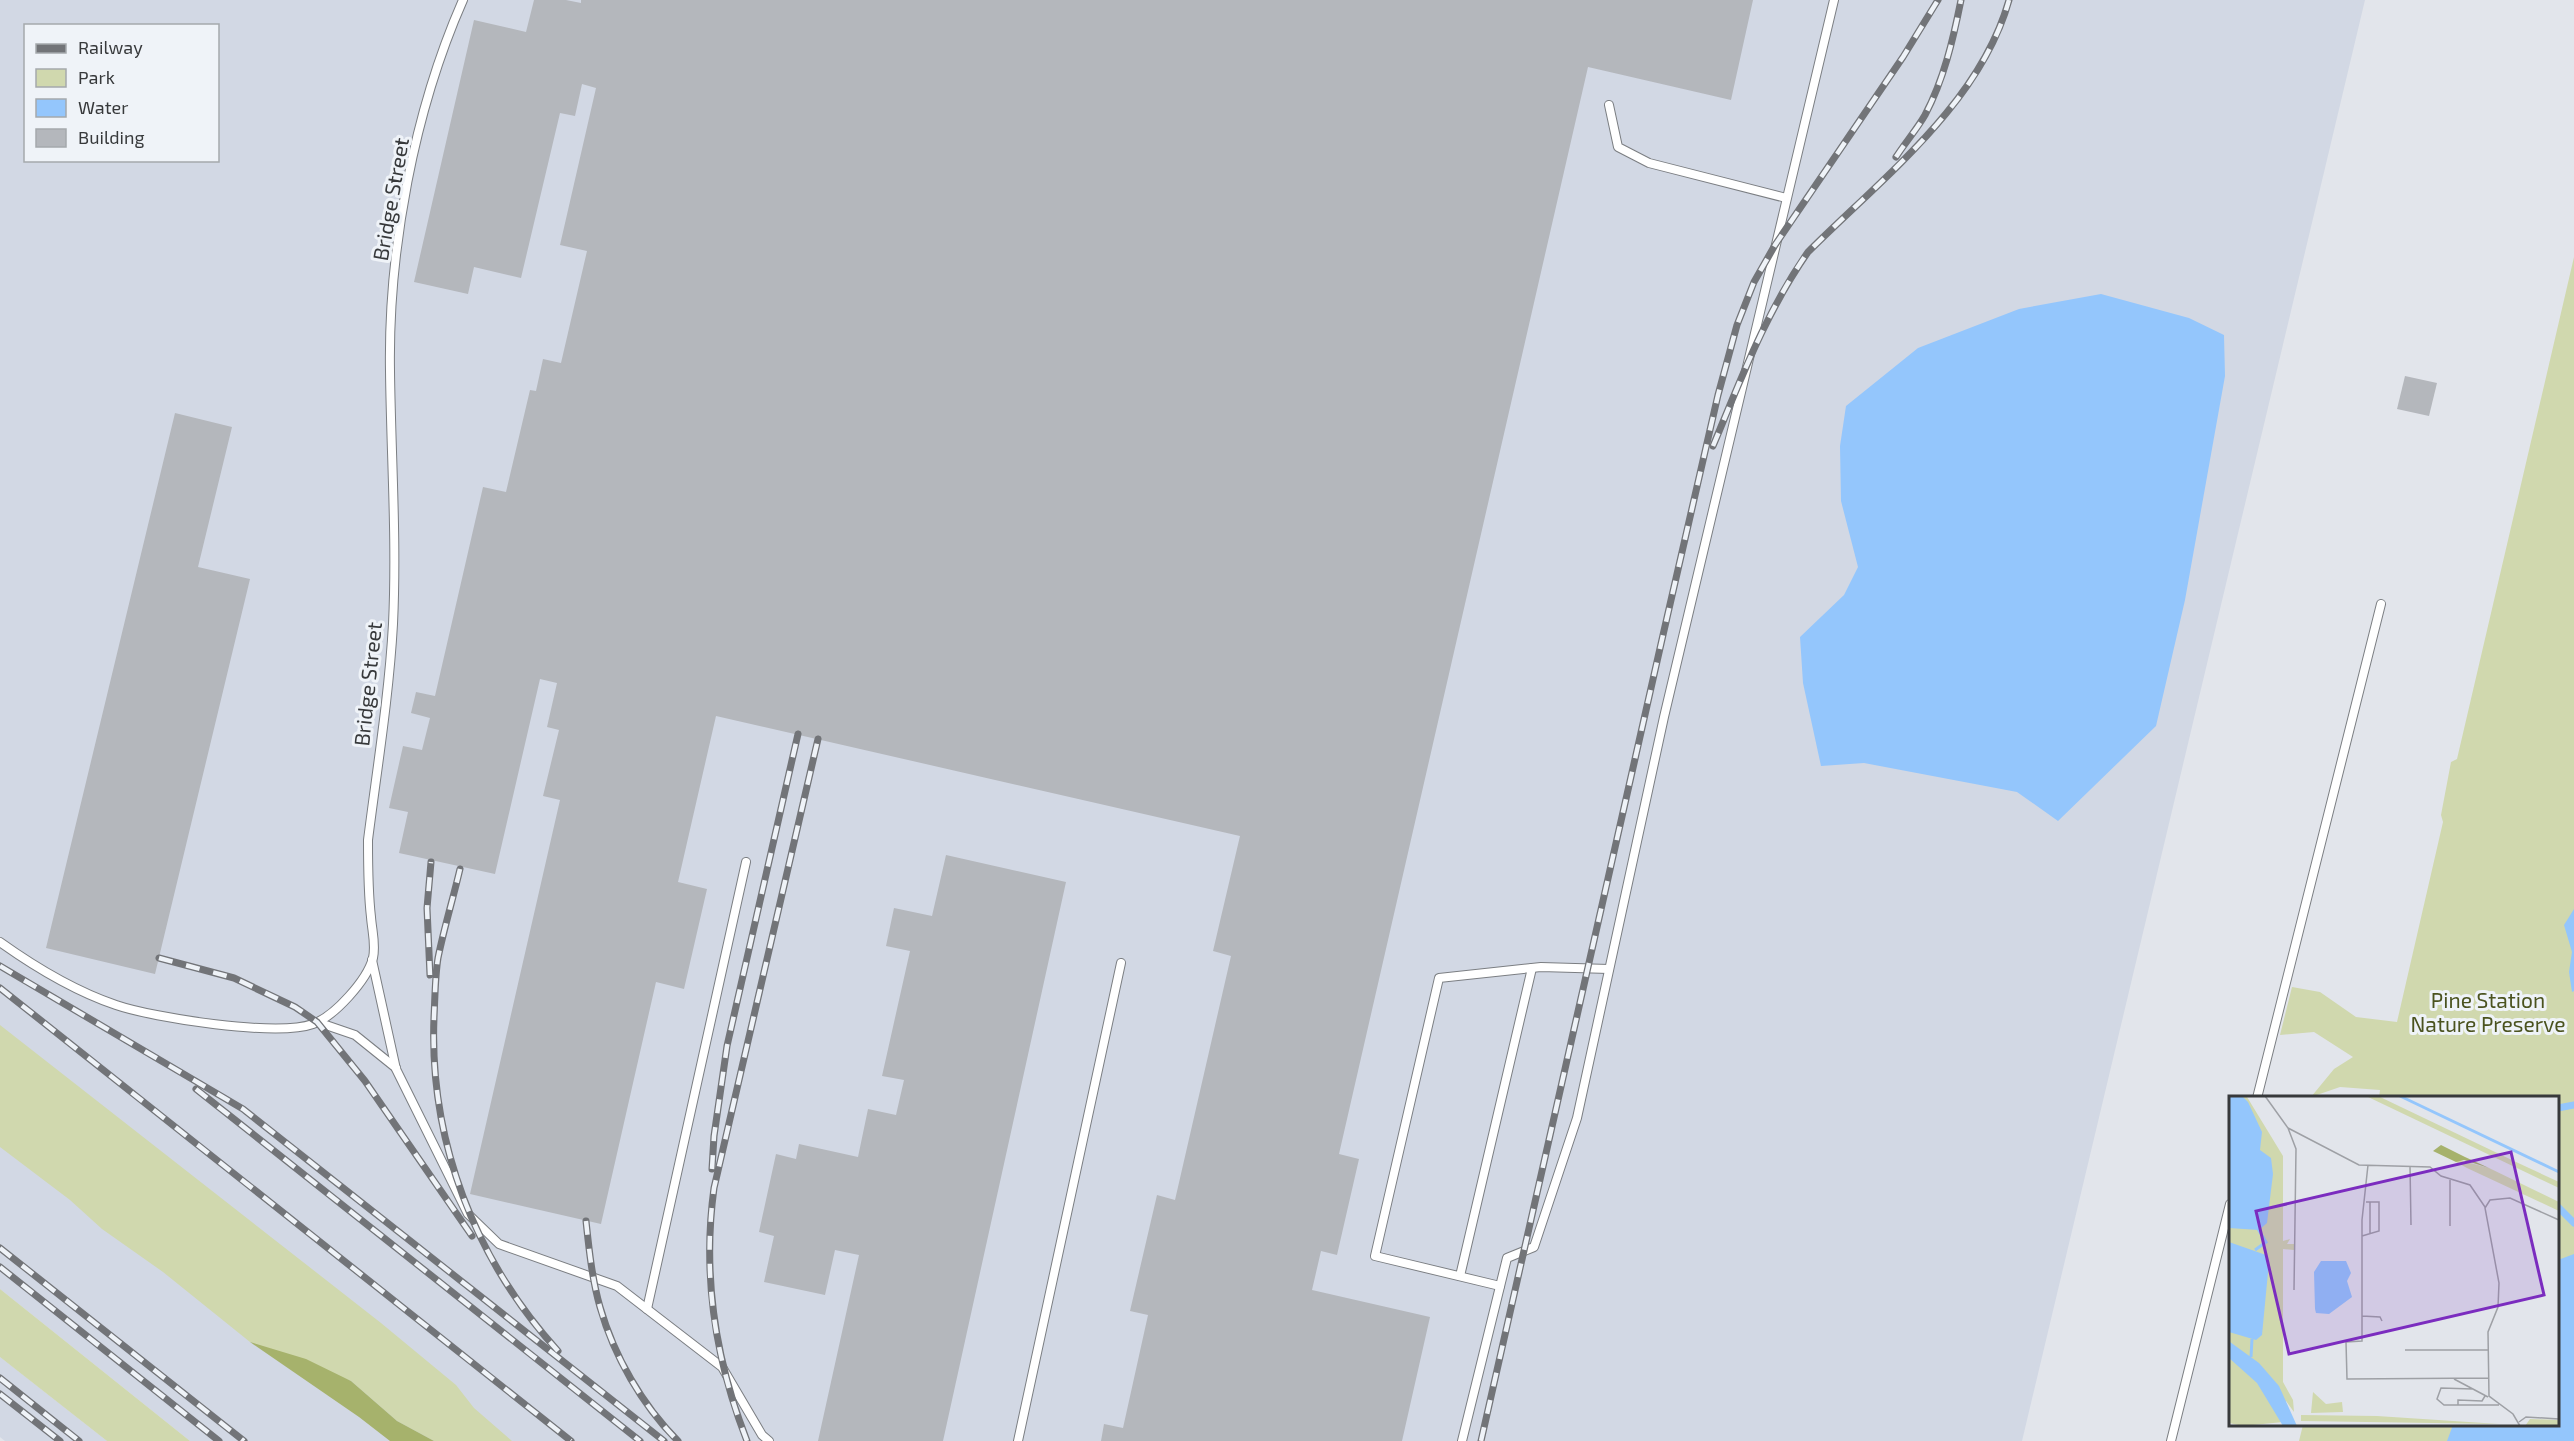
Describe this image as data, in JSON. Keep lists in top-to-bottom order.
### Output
{
  "streets": {
    "lane": ["Bridge Street"]
  },
  "parks": ["Pine Station Nature Preserve"],
  "legend": [
    "Railway",
    "Park",
    "Water",
    "Building"
  ]
}
